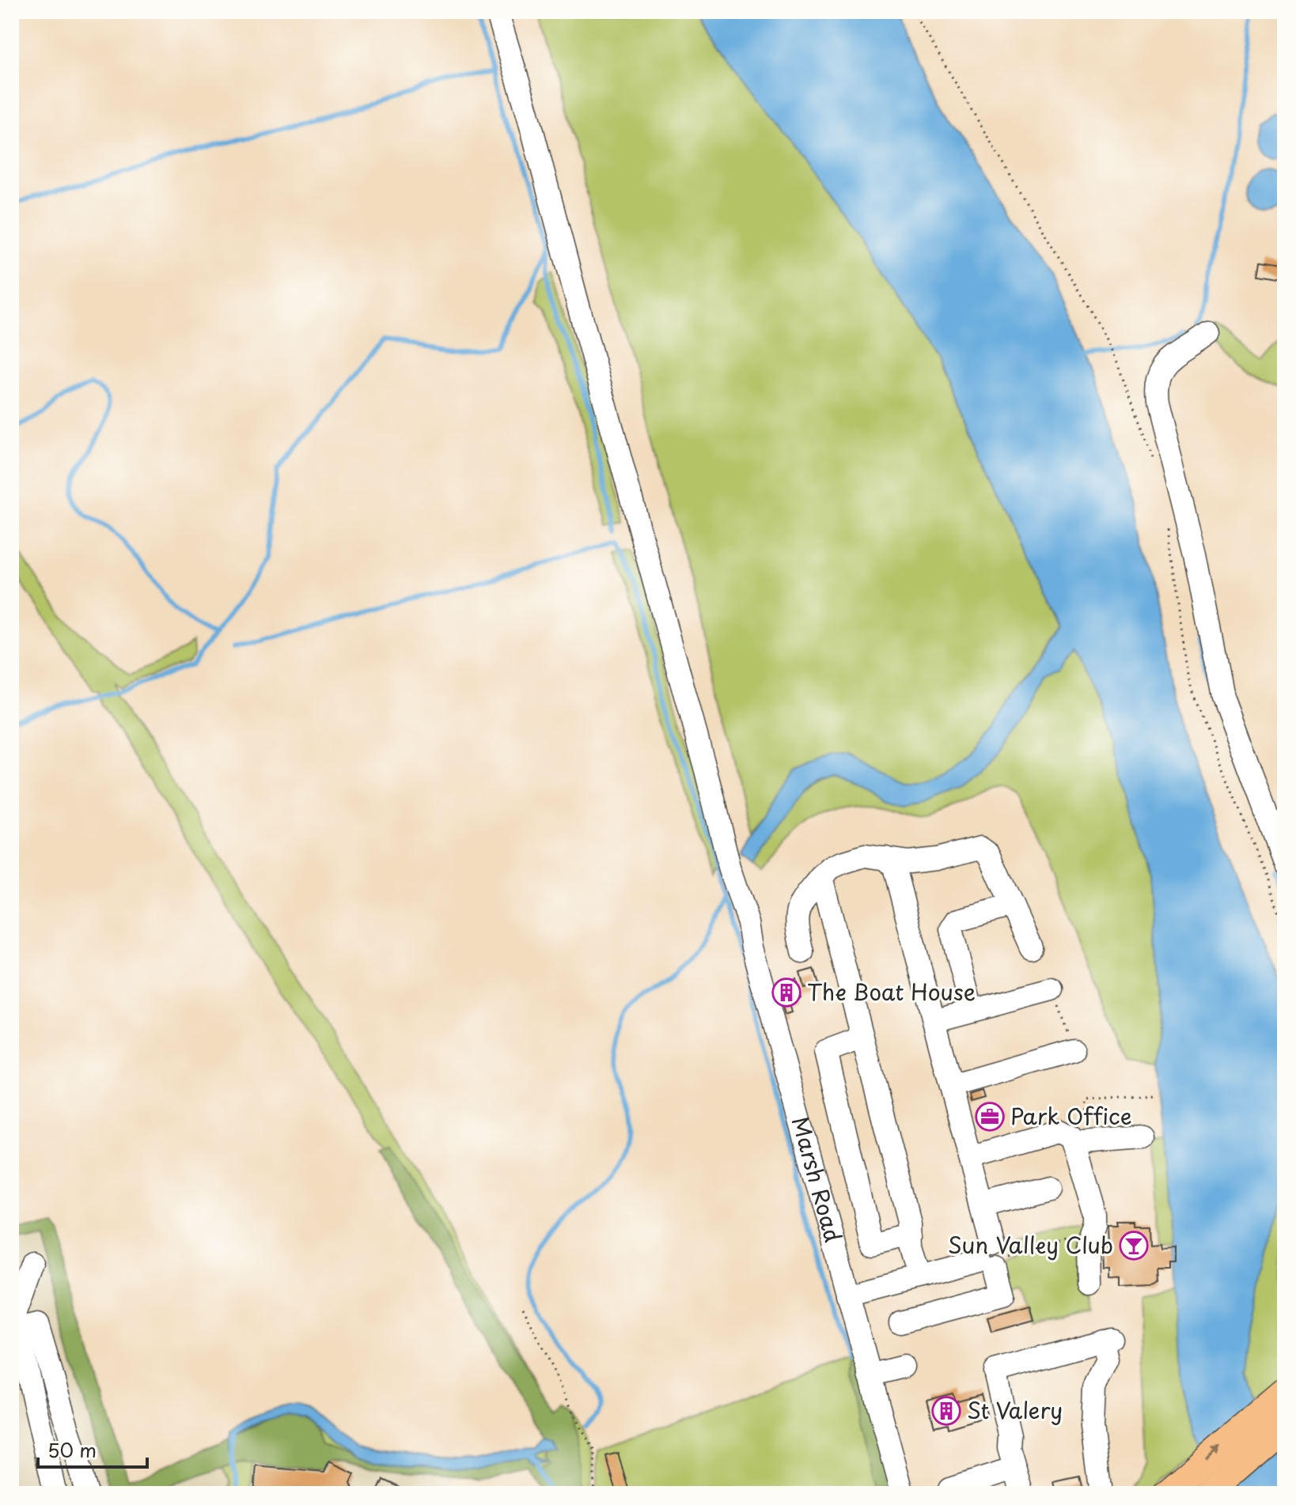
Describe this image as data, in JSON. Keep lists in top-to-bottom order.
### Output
{
  "streets": {
    "street": ["Marsh Road"]
  },
  "places": {
    "building": ["The Boat House", "St Valery"],
    "office": ["Park Office"],
    "bar": ["Sun Valley Club"]
  },
  "scale_bar": "50 m"
}
